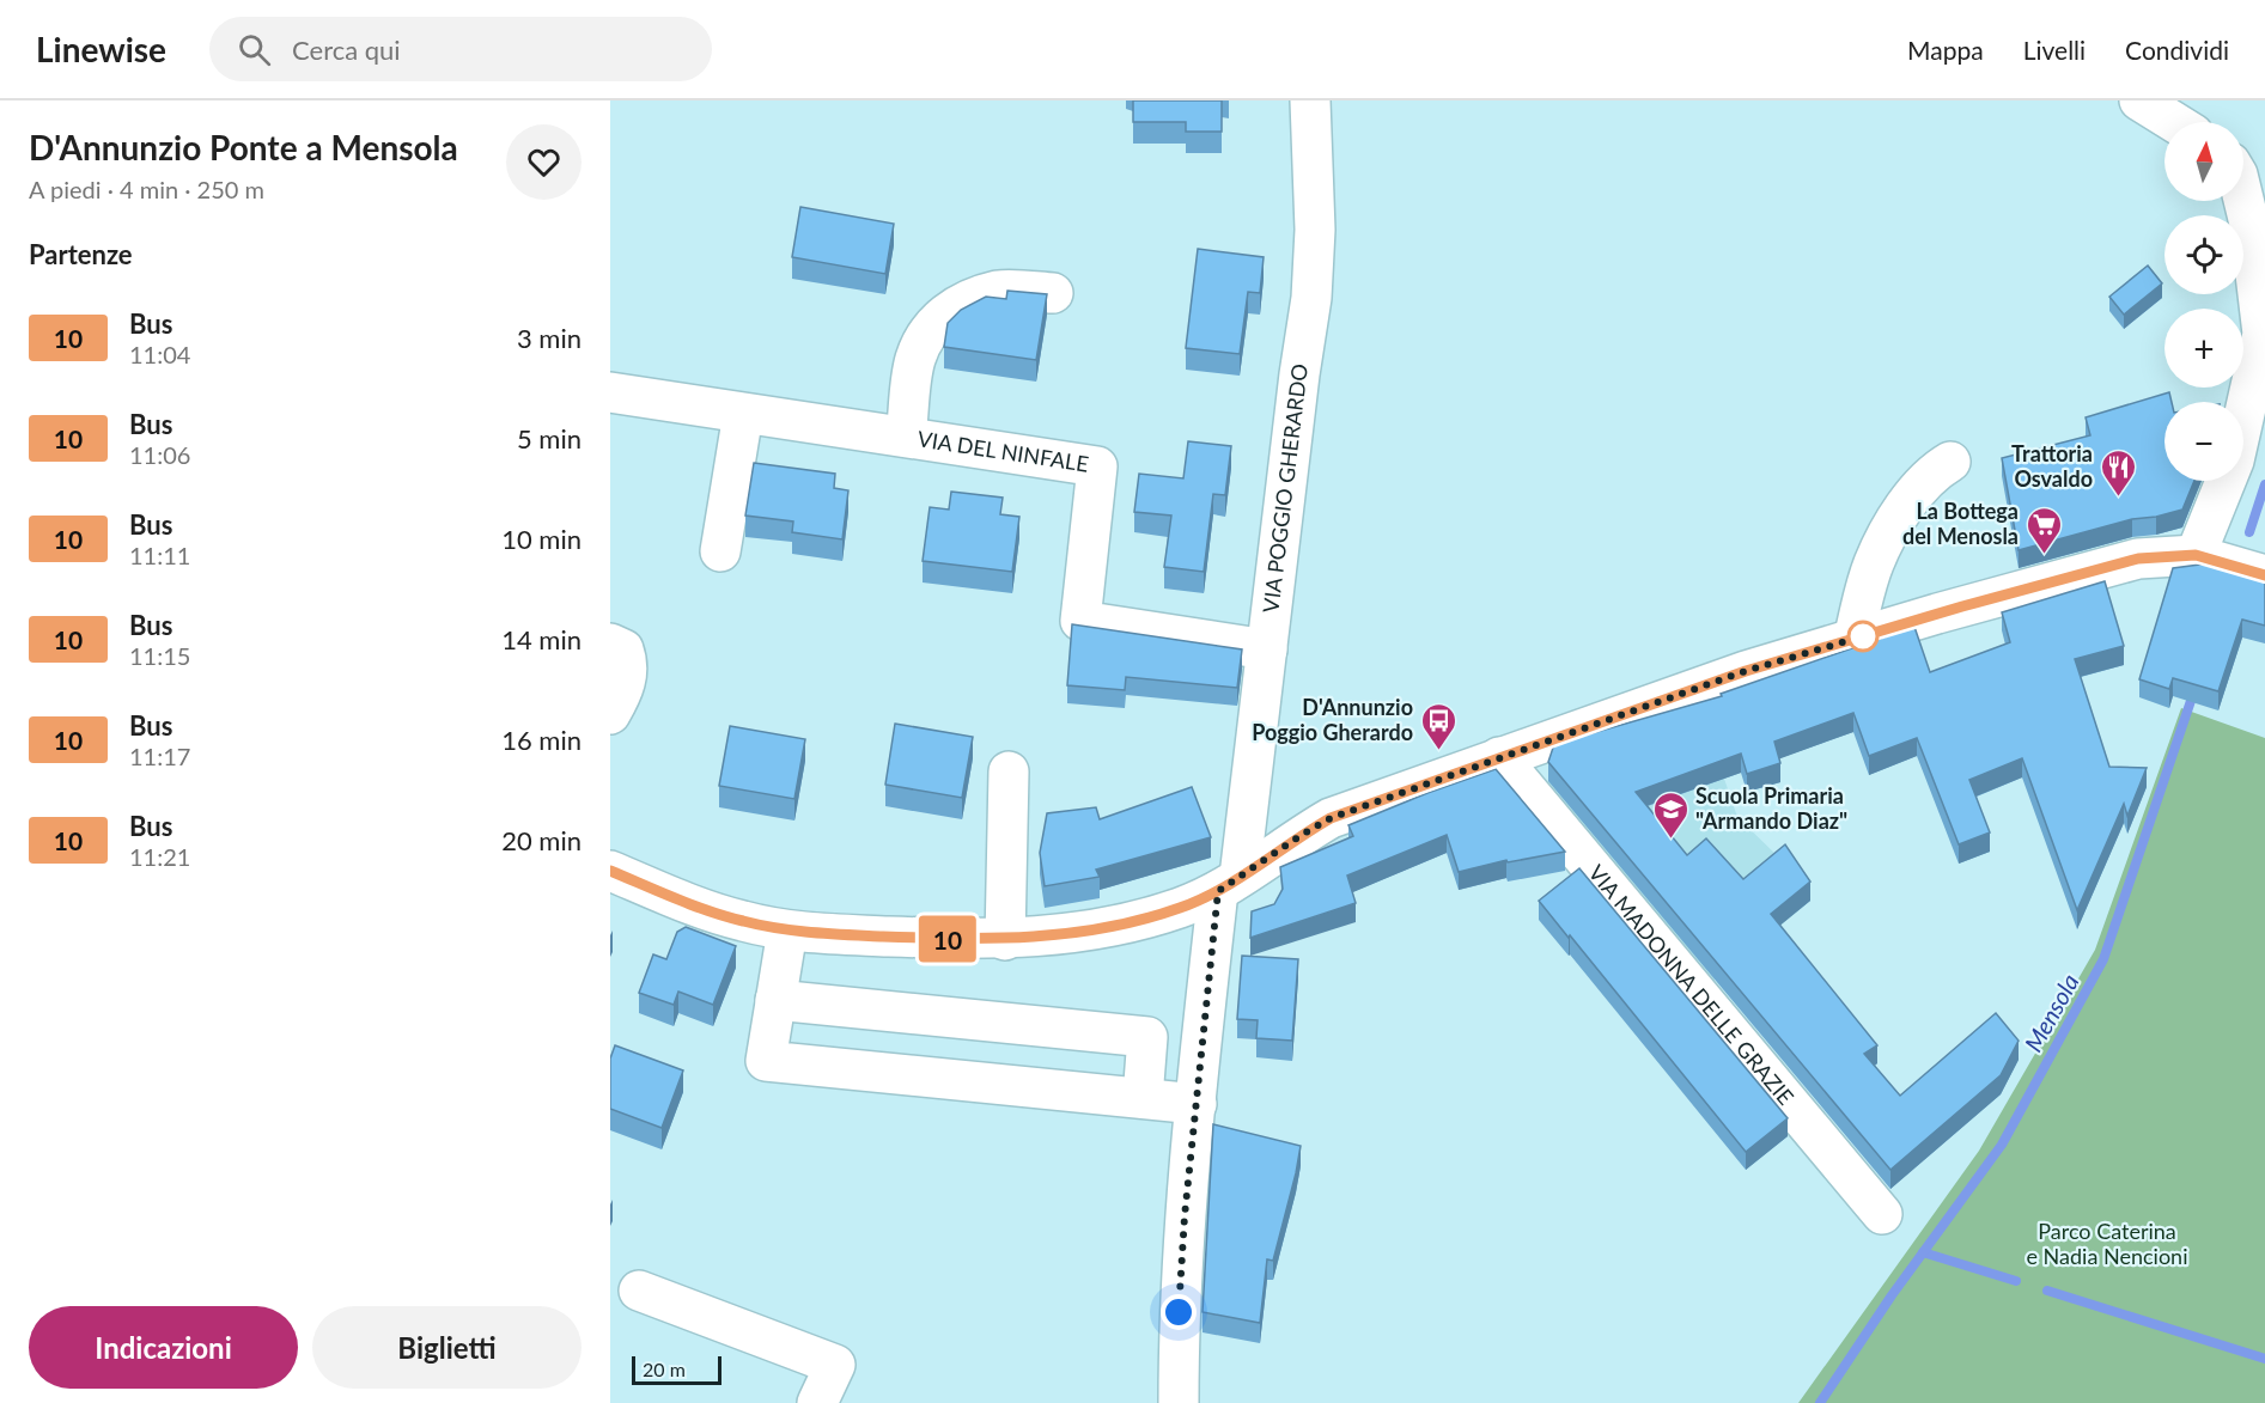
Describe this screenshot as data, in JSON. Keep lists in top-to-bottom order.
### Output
{
  "streets": {
    "street": ["VIA DEL NINFALE", "VIA POGGIO GHERARDO", "VIA MADONNA DELLE GRAZIE"]
  },
  "crossings": [
    ["VIA DEL NINFALE", "VIA POGGIO GHERARDO"]
  ],
  "water": ["Mensola"],
  "parks": ["Parco Caterina e Nadia Nencioni"],
  "places": {
    "restaurant": ["Trattoria Osvaldo"],
    "supermarket": ["La Bottega del Menosla"],
    "bus stop": ["D'Annunzio Poggio Gherardo"],
    "school or university": ["Scuola Primaria \"Armando Diaz\""]
  },
  "lines": ["bus line 10"],
  "scale_bar": "20 m",
  "north": "top",
  "page": {
    "header": "Linewise",
    "search": "Cerca qui",
    "nav": ["Mappa", "Livelli", "Condividi"],
    "heading": [
      ["D'Annunzio Ponte a Mensola", "A piedi · 4 min · 250 m"],
      "Partenze"
    ],
    "on_map": "10",
    "map_buttons": ["+", "−"],
    "list": [
      {
        "mark": "10",
        "name": "Bus",
        "note": "11:04",
        "value": "3 min"
      },
      {
        "mark": "10",
        "name": "Bus",
        "note": "11:06",
        "value": "5 min"
      },
      {
        "mark": "10",
        "name": "Bus",
        "note": "11:11",
        "value": "10 min"
      },
      {
        "mark": "10",
        "name": "Bus",
        "note": "11:15",
        "value": "14 min"
      },
      {
        "mark": "10",
        "name": "Bus",
        "note": "11:17",
        "value": "16 min"
      },
      {
        "mark": "10",
        "name": "Bus",
        "note": "11:21",
        "value": "20 min"
      }
    ],
    "buttons": ["Indicazioni", "Biglietti"],
    "scale": "20 m"
  }
}
